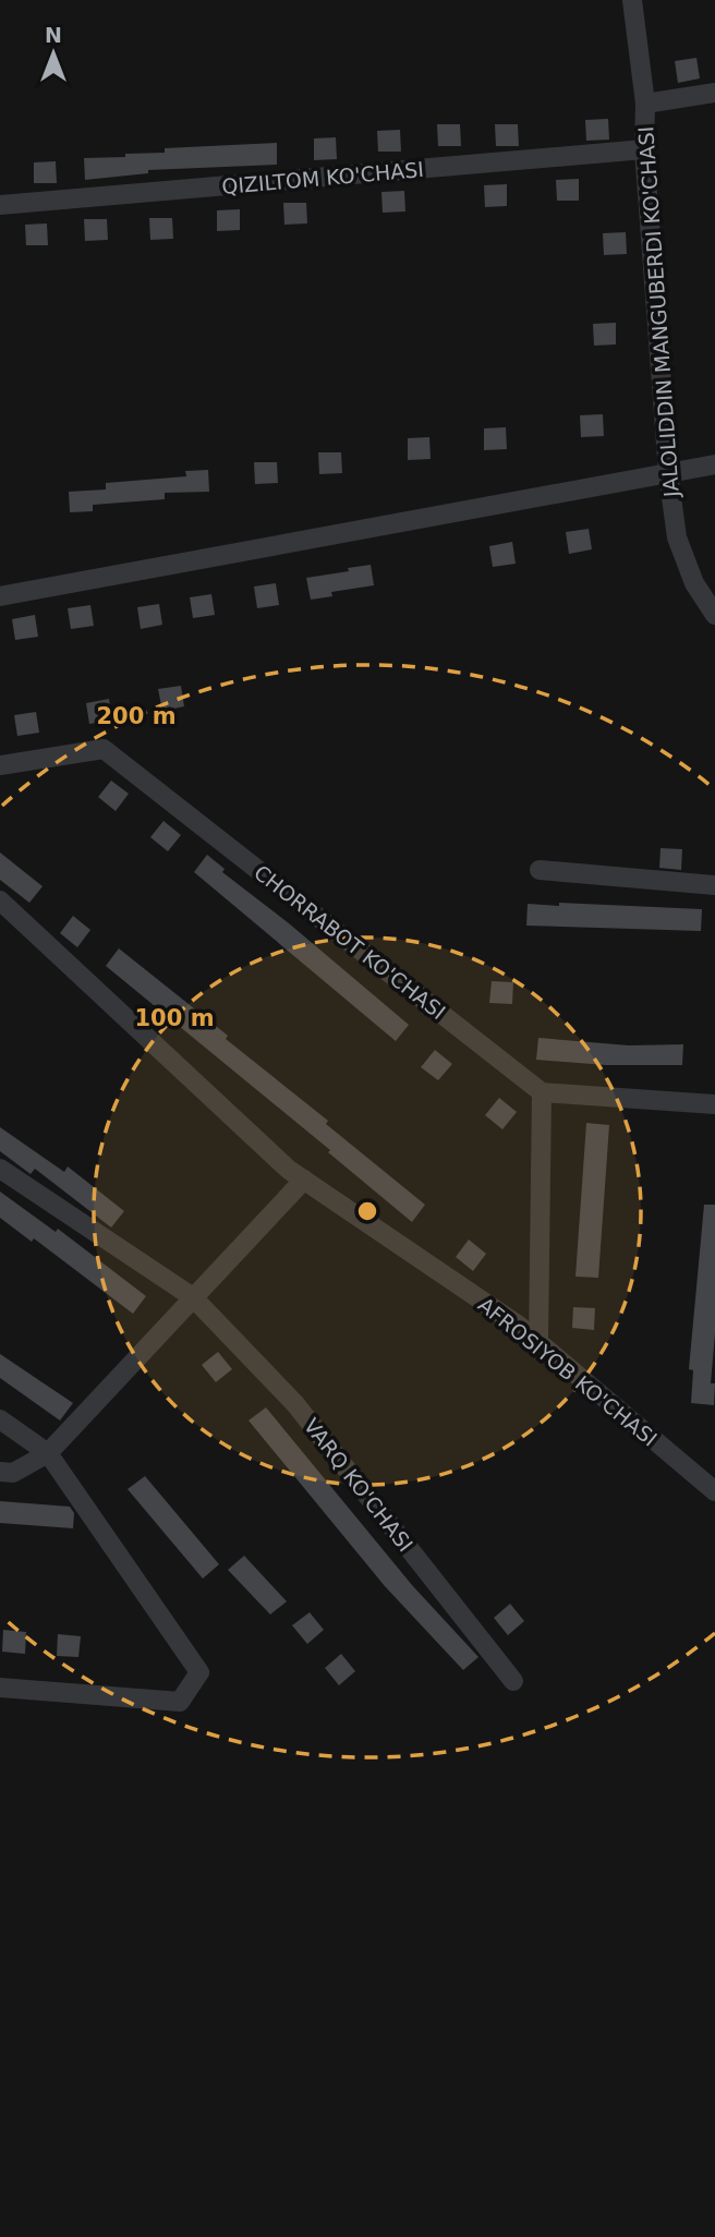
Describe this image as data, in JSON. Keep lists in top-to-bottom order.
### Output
{
  "streets": {
    "street": [
      "QIZILTOM KO'CHASI",
      "JALOLIDDIN MANGUBERDI KO'CHASI",
      "CHORRABOT KO'CHASI",
      "AFROSIYOB KO'CHASI",
      "VARQ KO'CHASI"
    ]
  },
  "crossings": [
    ["QIZILTOM KO'CHASI", "JALOLIDDIN MANGUBERDI KO'CHASI"]
  ],
  "north": "top",
  "rings": ["200 m", "100 m"]
}
